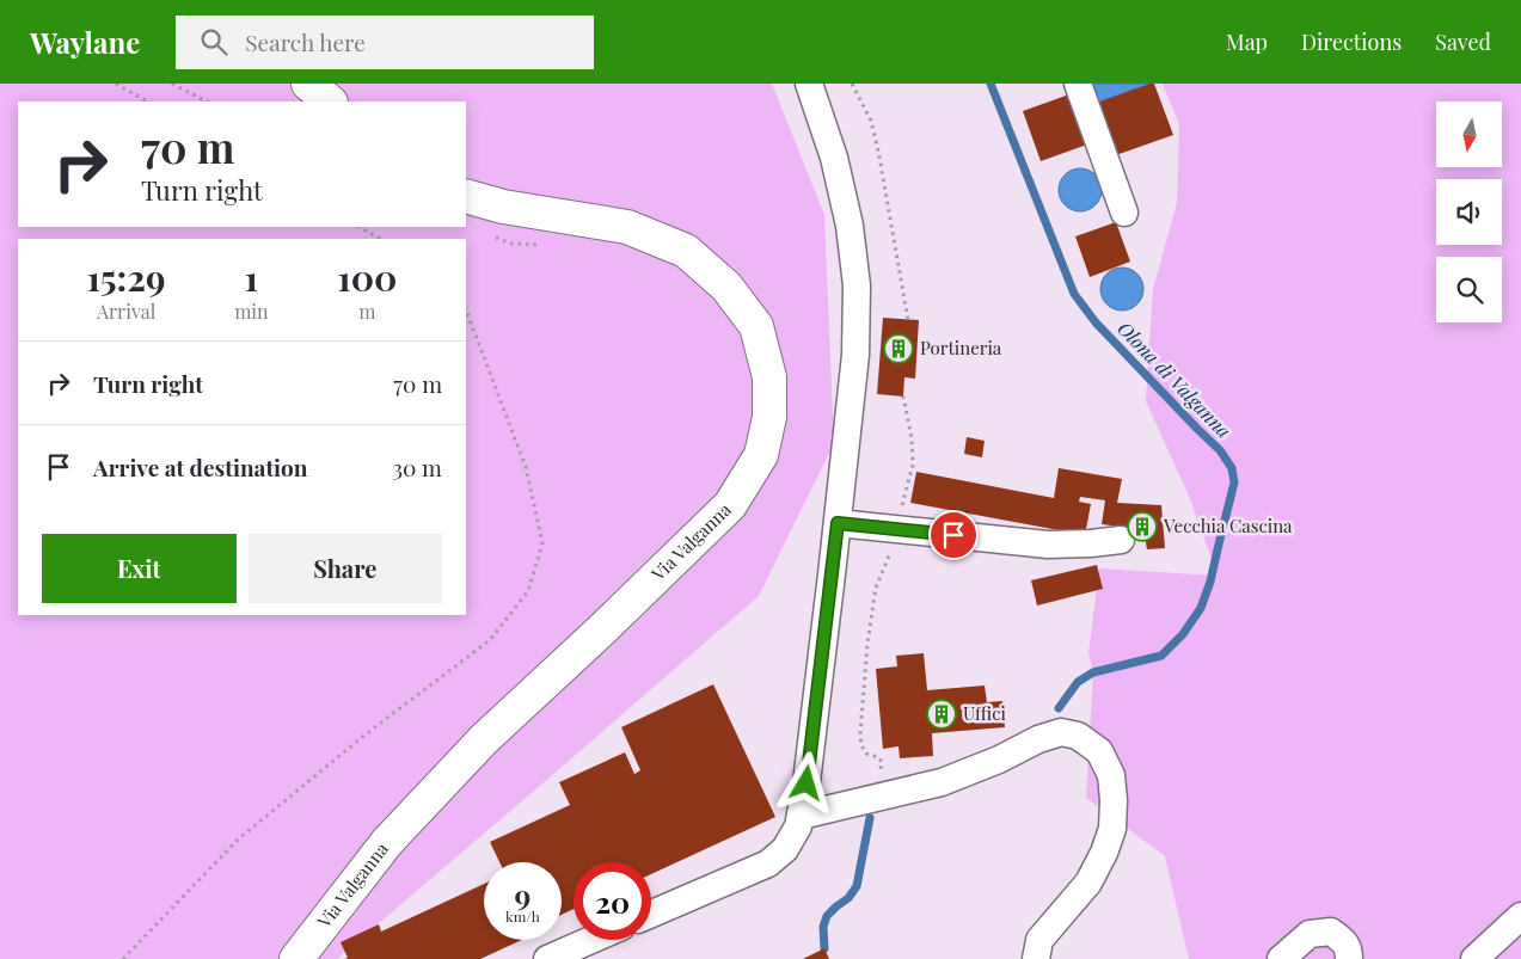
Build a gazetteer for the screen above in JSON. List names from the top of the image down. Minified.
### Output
{"streets":{"main road":["Via Valganna"]},"water":["Olona di Valganna"],"places":{"building":["Portineria","Vecchia Cascina","Uffici"]},"north":"bottom","page":{"header":"Waylane","search":"Search here","nav":["Map","Directions","Saved"],"turn":["70 m","Turn right"],"eta":["15:29","Arrival","1","min","100","m"],"list":[{"name":"Turn right","value":"70 m"},{"name":"Arrive at destination","value":"30 m"}],"buttons":["Exit","Share"],"speed":"9 km/h","limit":"20"}}
